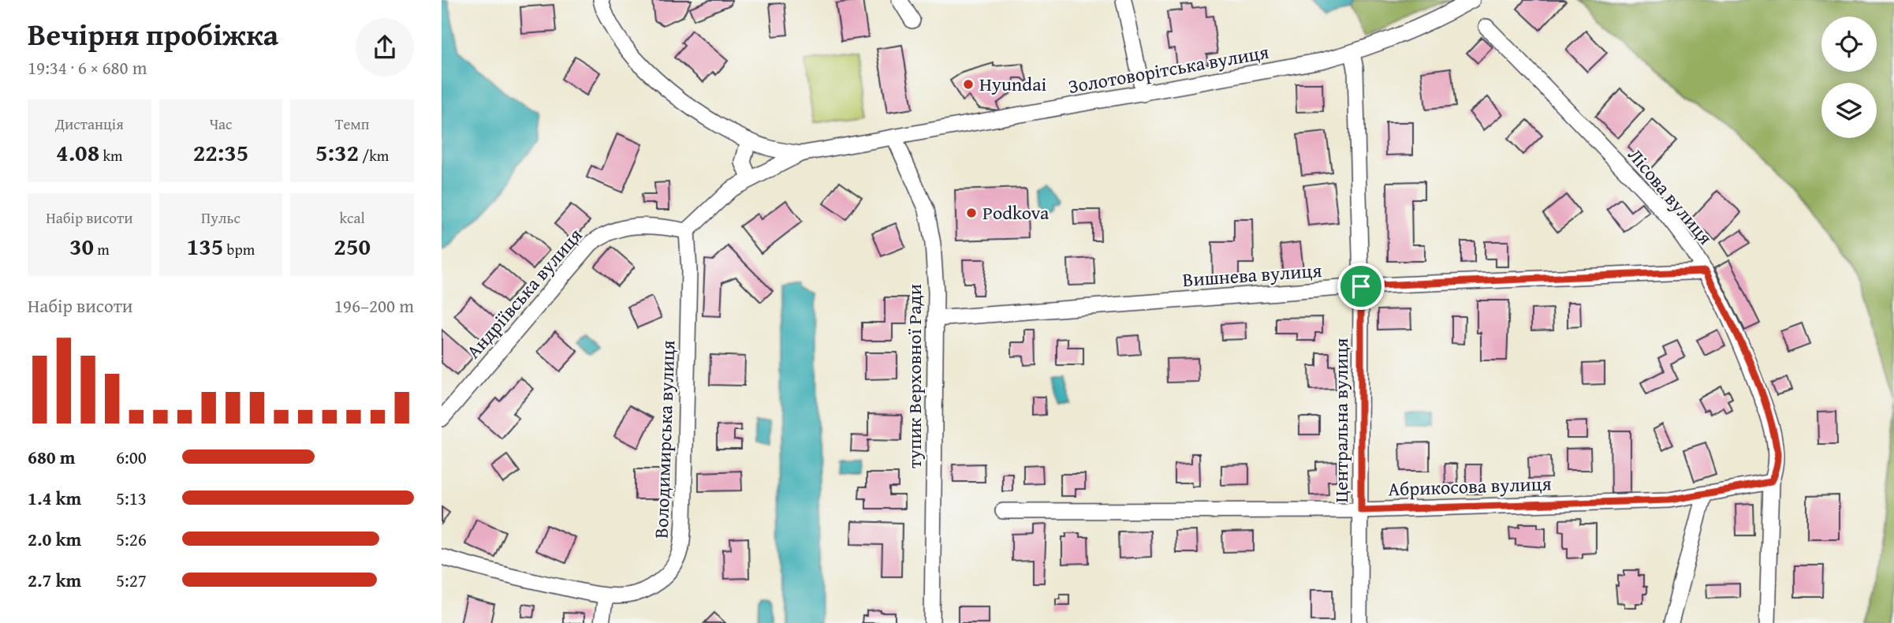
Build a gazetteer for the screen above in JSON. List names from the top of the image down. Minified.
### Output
{"streets":{"street":["Золотоворітська вулиця","Лісова вулиця","Вишнева вулиця","Андріївська вулиця","тупик Верховної Ради","Центральна вулиця","Володимирська вулиця","Абрикосова вулиця"]},"crossings":[["Золотоворітська вулиця","Андріївська вулиця"],["Золотоворітська вулиця","тупик Верховної Ради"],["Золотоворітська вулиця","Центральна вулиця"],["Золотоворітська вулиця","Володимирська вулиця"],["Лісова вулиця","Вишнева вулиця"],["Лісова вулиця","Абрикосова вулиця"],["Вишнева вулиця","тупик Верховної Ради"],["Вишнева вулиця","Центральна вулиця"],["Андріївська вулиця","Володимирська вулиця"],["Центральна вулиця","Абрикосова вулиця"]],"places":["Hyundai","Podkova"],"page":{"heading":["Вечірня пробіжка","19:34 · 6 × 680 m"],"stats":[["Дистанція","4.08 km"],["Час","22:35"],["Темп","5:32 /km"],["Набір висоти","30 m"],["Пульс","135 bpm"],["kcal","250"]],"chart":["Набір висоти","196–200 m"],"list":[{"name":"680 m","note":"6:00"},{"name":"1.4 km","note":"5:13"},{"name":"2.0 km","note":"5:26"},{"name":"2.7 km","note":"5:27"}]}}
